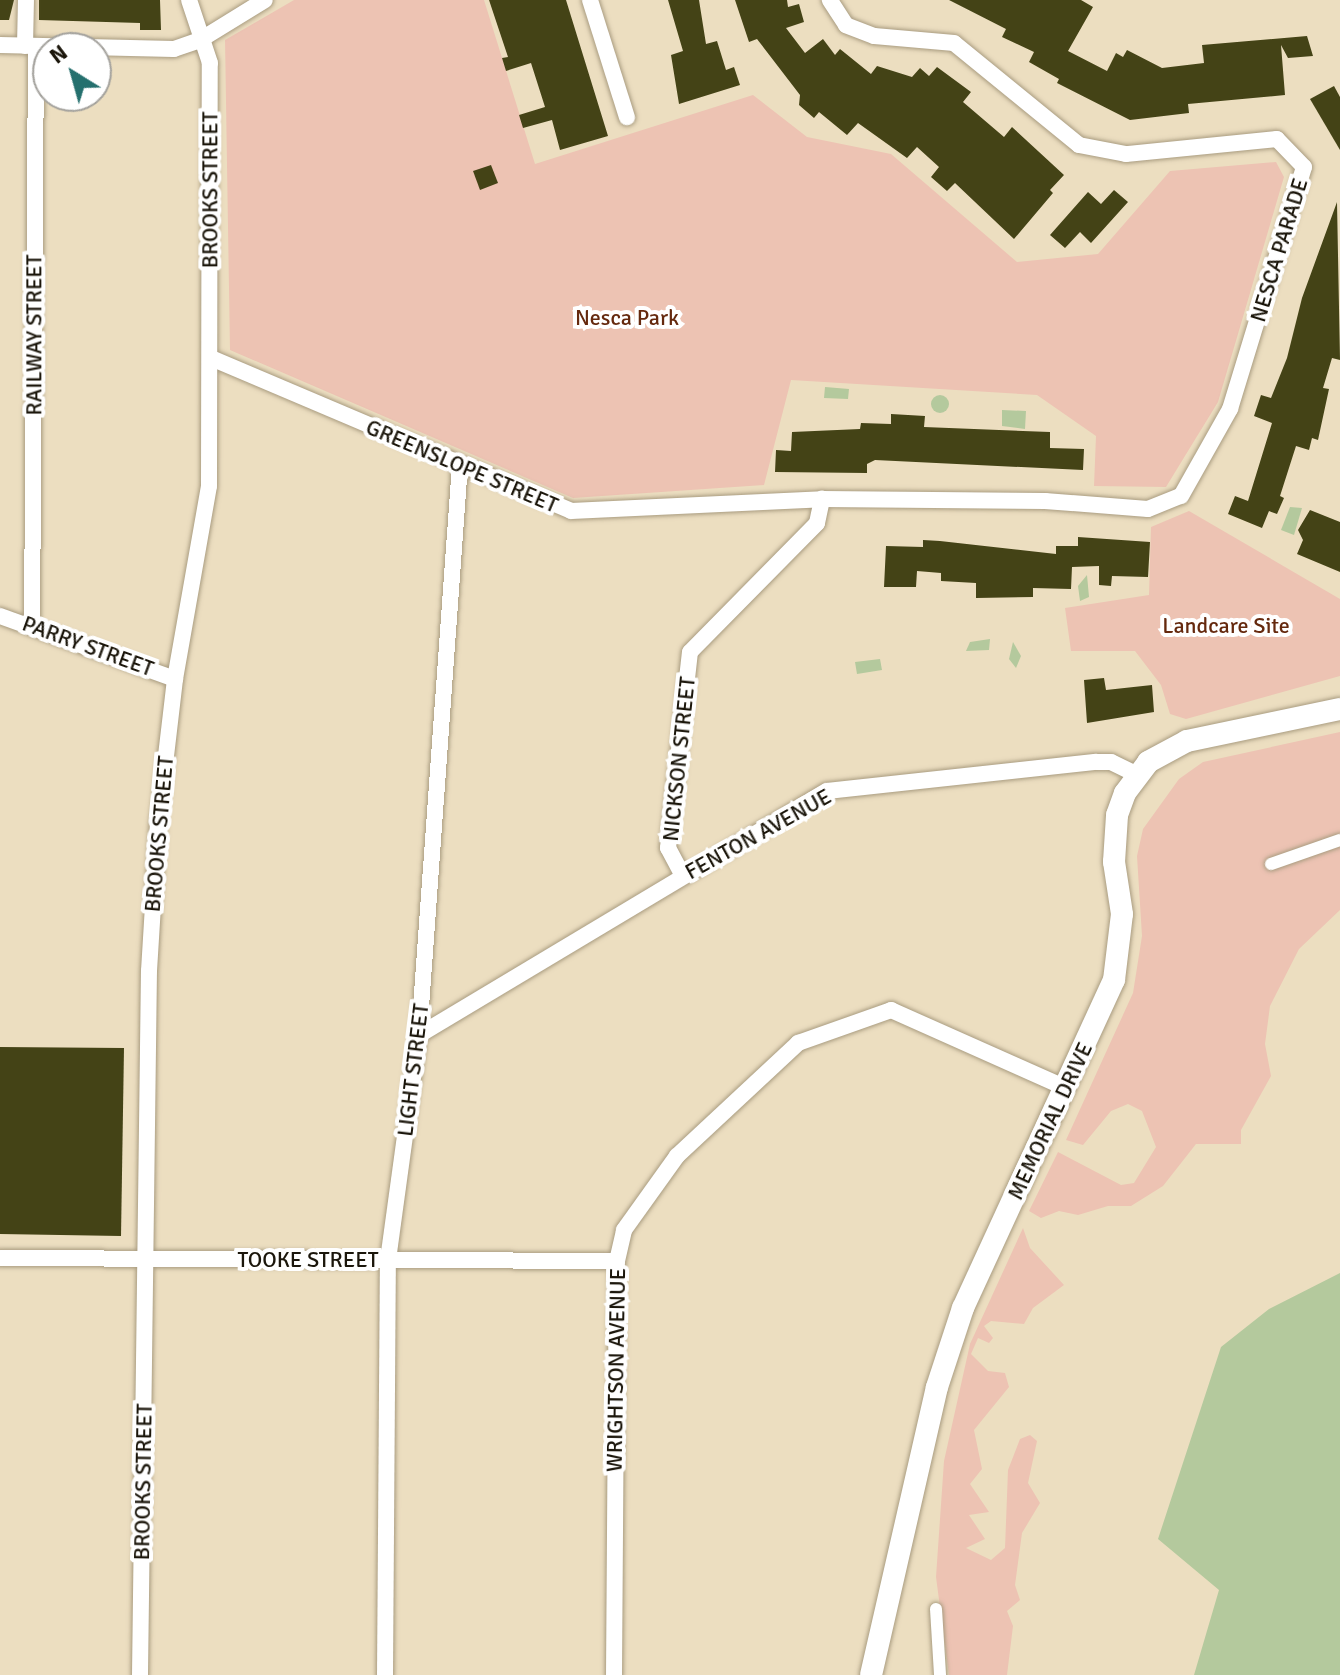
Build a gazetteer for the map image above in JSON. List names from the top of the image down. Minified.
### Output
{"streets":{"main road":["MEMORIAL DRIVE"],"street":["BROOKS STREET","NESCA PARADE","RAILWAY STREET","GREENSLOPE STREET","PARRY STREET","NICKSON STREET","FENTON AVENUE","LIGHT STREET","TOOKE STREET","WRIGHTSON AVENUE"]},"crossings":[["BROOKS STREET","GREENSLOPE STREET"],["BROOKS STREET","PARRY STREET"],["BROOKS STREET","TOOKE STREET"],["NESCA PARADE","GREENSLOPE STREET"],["NESCA PARADE","NICKSON STREET"],["RAILWAY STREET","PARRY STREET"],["GREENSLOPE STREET","NICKSON STREET"],["GREENSLOPE STREET","LIGHT STREET"],["NICKSON STREET","FENTON AVENUE"],["FENTON AVENUE","LIGHT STREET"],["FENTON AVENUE","MEMORIAL DRIVE"],["LIGHT STREET","TOOKE STREET"],["MEMORIAL DRIVE","WRIGHTSON AVENUE"],["TOOKE STREET","WRIGHTSON AVENUE"]],"parks":["Nesca Park","Landcare Site"],"north":"top left"}
